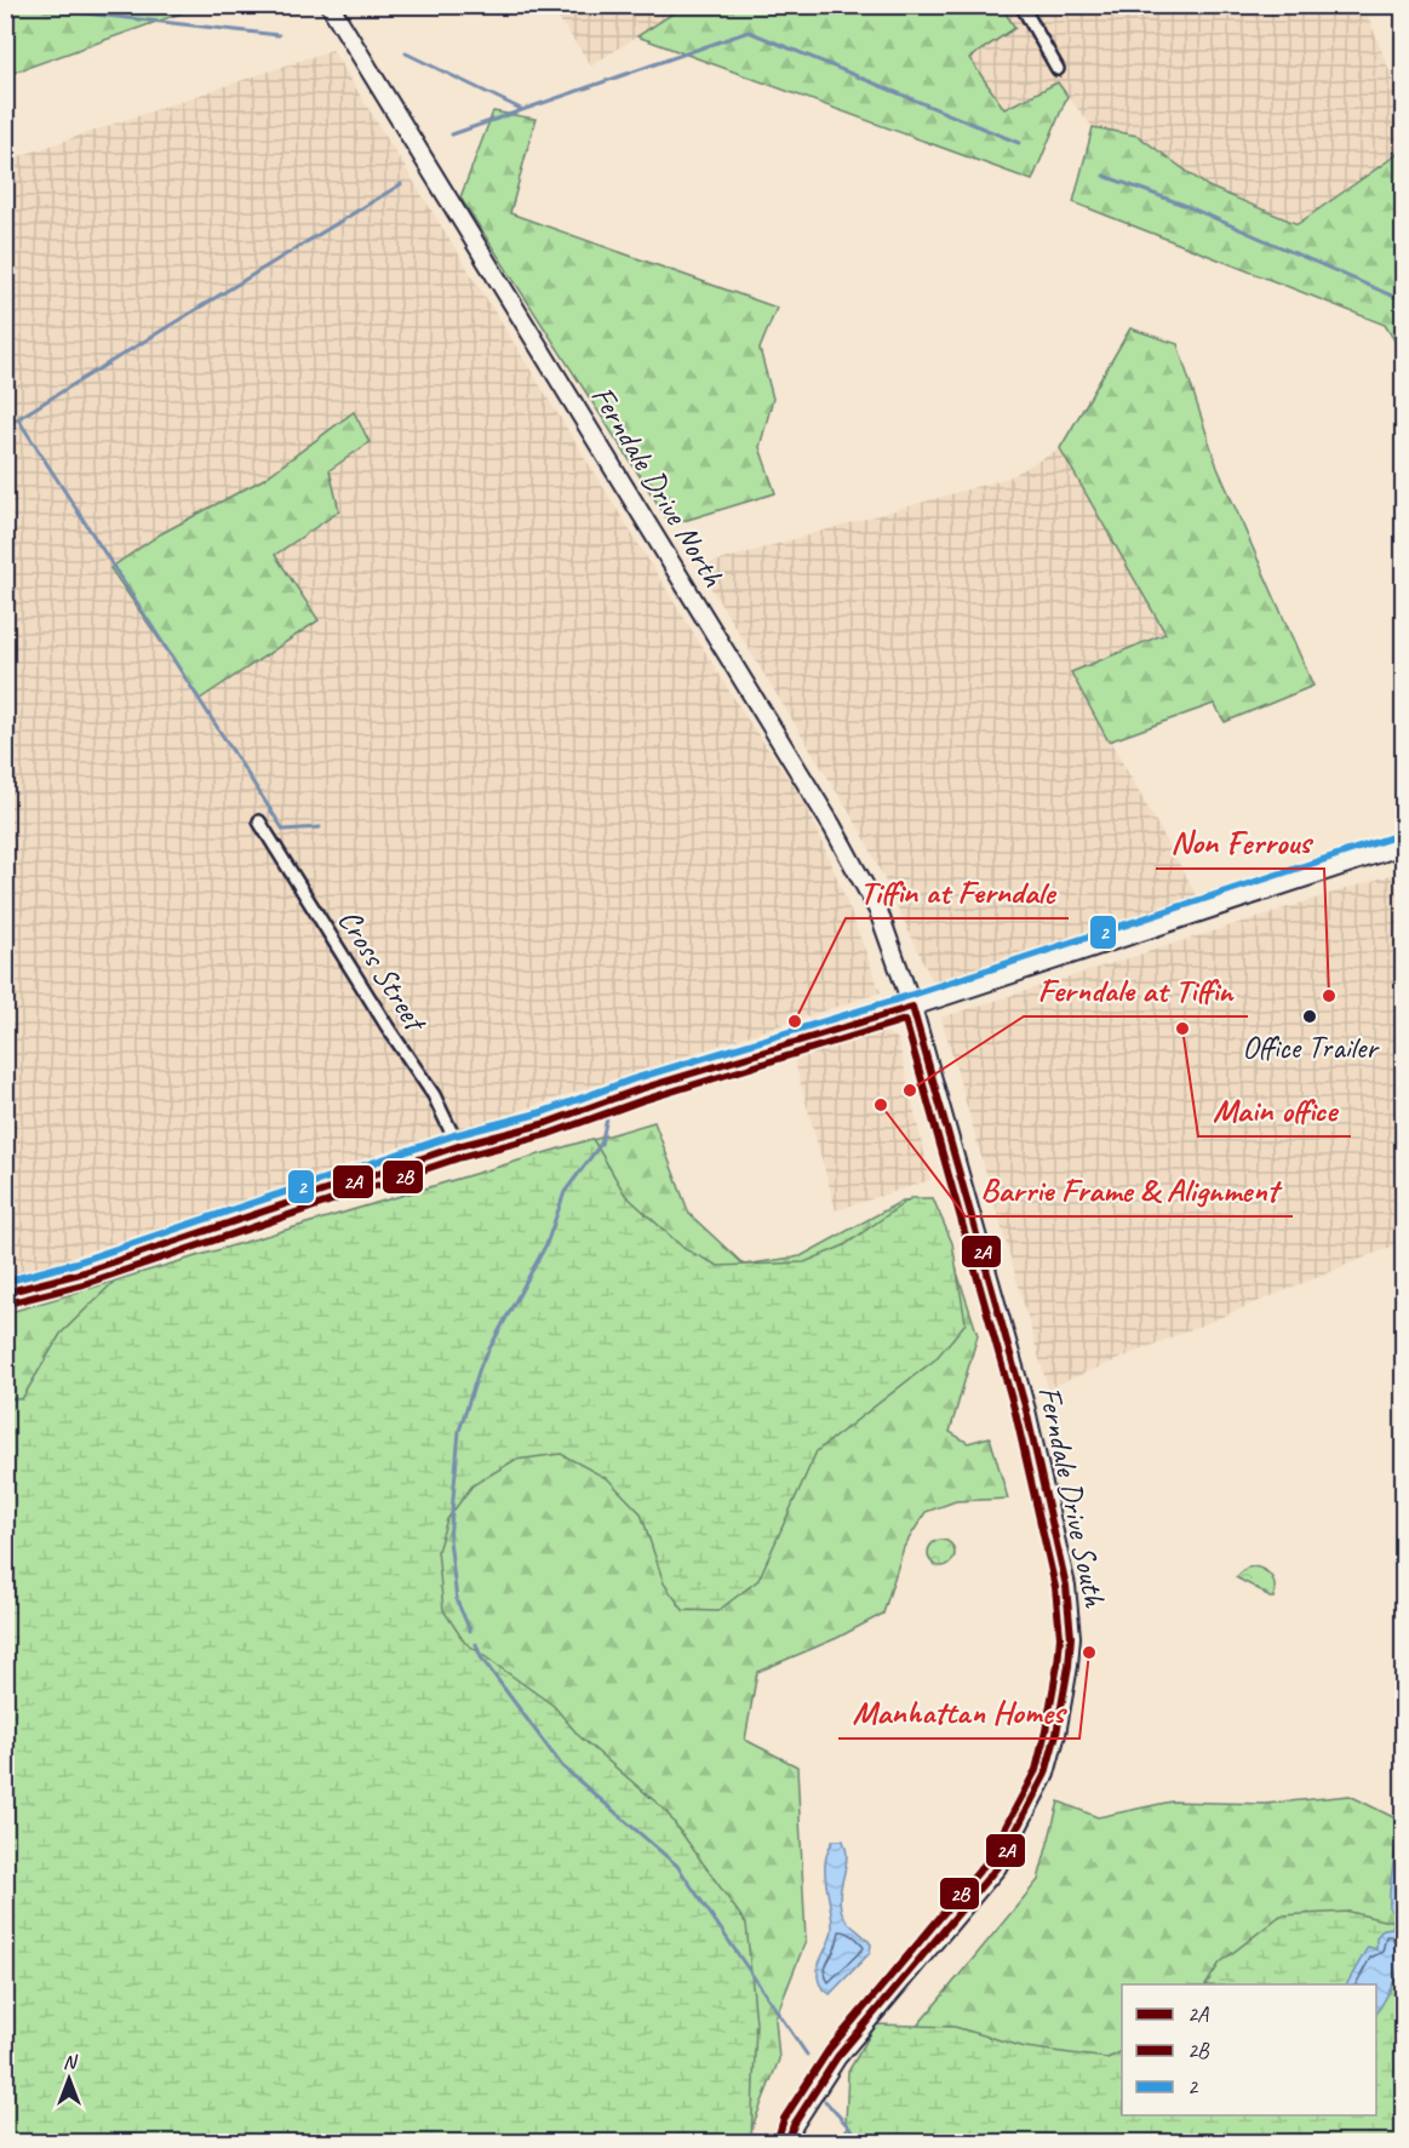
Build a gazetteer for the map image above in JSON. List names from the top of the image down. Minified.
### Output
{"streets":{"main road":["Ferndale Drive North","Ferndale Drive South"],"street":["Cross Street"]},"crossings":[["Ferndale Drive North","Ferndale Drive South"]],"places":["Non Ferrous","Office Trailer","Tiffin at Ferndale","Main office","Ferndale at Tiffin","Barrie Frame & Alignment","Manhattan Homes"],"lines":["transit line 2","transit line 2A","transit line 2B"],"legend":["2A","2B","2"],"north":"top"}
